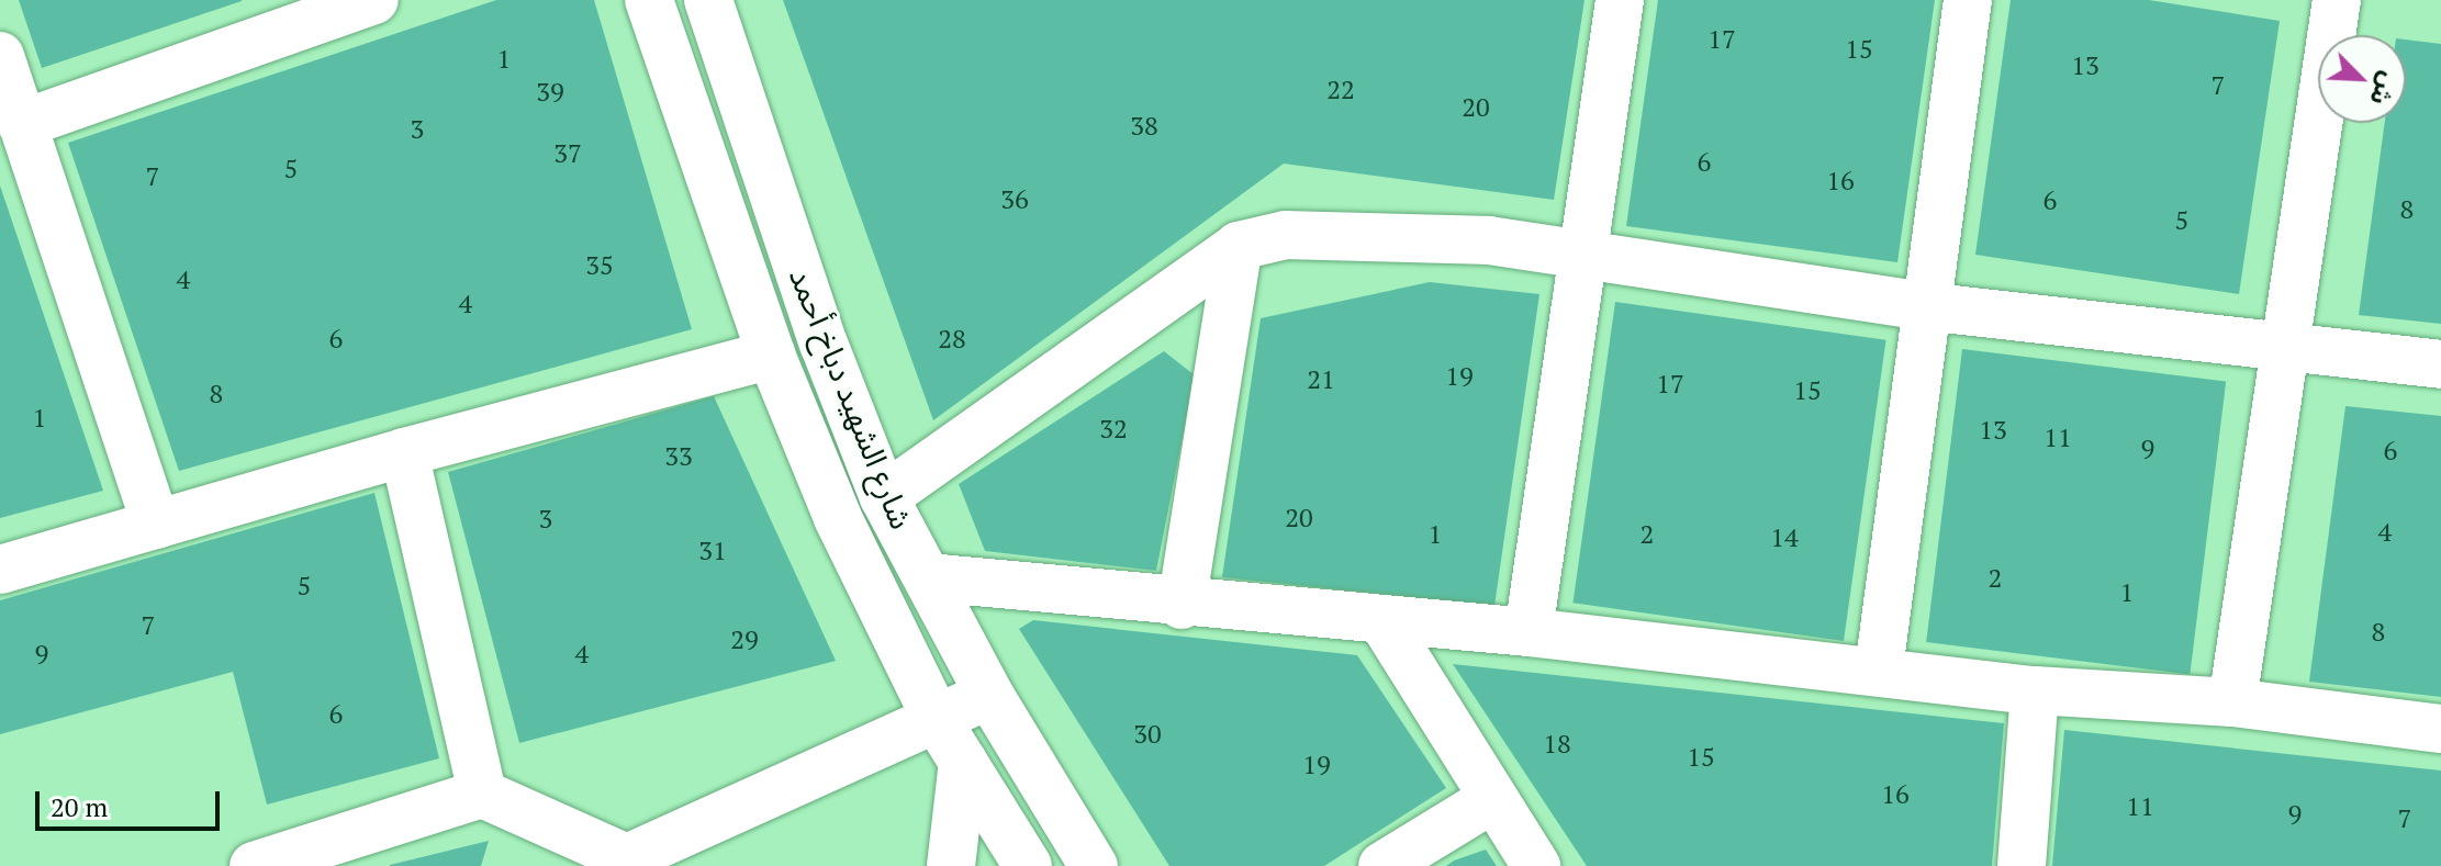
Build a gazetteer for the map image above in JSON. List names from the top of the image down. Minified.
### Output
{"streets":{"street":["شارع الشهيد دباخ أحمد"]},"house_numbers":["17","15","1","13","7","22","39","20","38","3","37","6","5","7","16","36","6","8","5","35","4","4","6","28","19","21","17","15","8","1","32","13","11","9","6","33","20","3","4","1","2","14","31","2","5","1","7","8","29","9","4","6","30","18","15","19","16","11","9","7"],"scale_bar":"20 m","north":"bottom right"}
